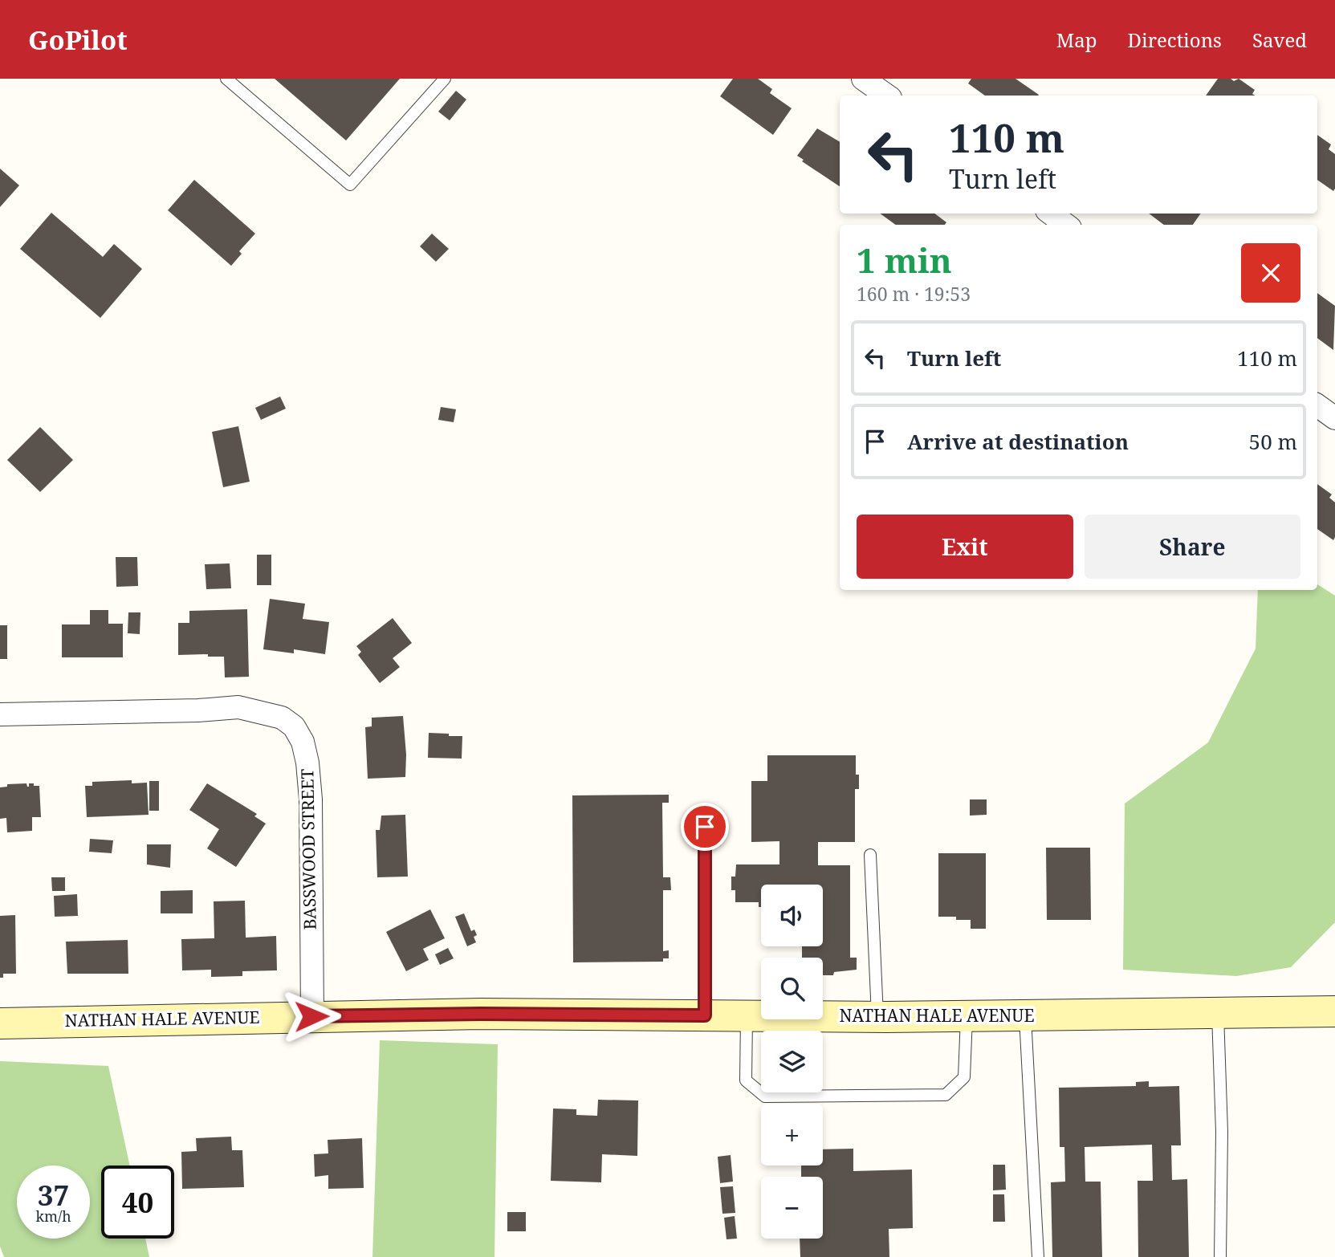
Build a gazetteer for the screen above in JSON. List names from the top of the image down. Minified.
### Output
{"streets":{"street":["BASSWOOD STREET","NATHAN HALE AVENUE"]},"crossings":[["BASSWOOD STREET","NATHAN HALE AVENUE"]],"page":{"header":"GoPilot","nav":["Map","Directions","Saved"],"turn":["110 m","Turn left"],"heading":["1 min","160 m · 19:53"],"list":[{"name":"Turn left","value":"110 m"},{"name":"Arrive at destination","value":"50 m"}],"buttons":["Exit","Share"],"map_buttons":["+","−"],"speed":"37 km/h","limit":"40"}}
